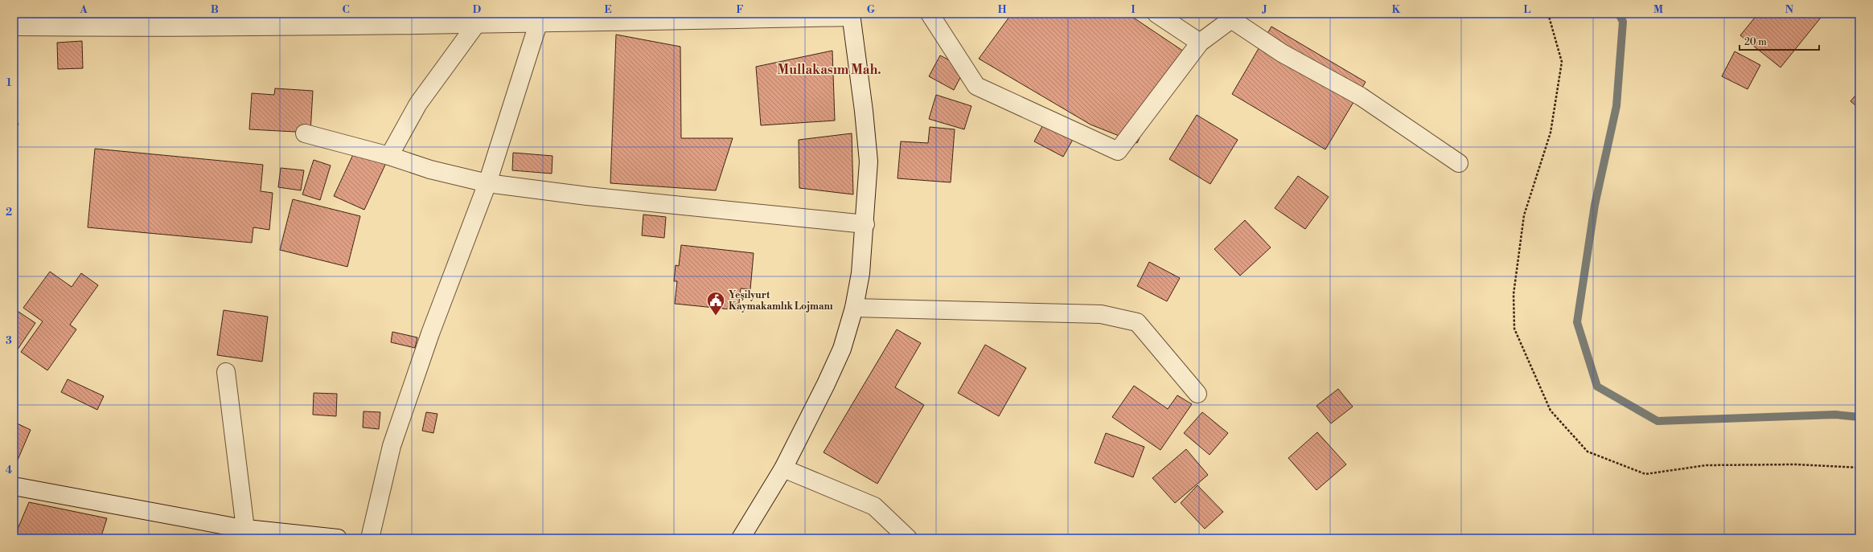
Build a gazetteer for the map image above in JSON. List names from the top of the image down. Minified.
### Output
{"districts":["Mullakasım Mah."],"places":{"public building":["Yeşilyurt Kaymakamlık Lojmanı"]},"scale_bar":"20 m","grid":{"columns":["A","B","C","D","E","F","G","H","I","J","K","L","M","N"],"rows":["1","2","3","4"]}}
